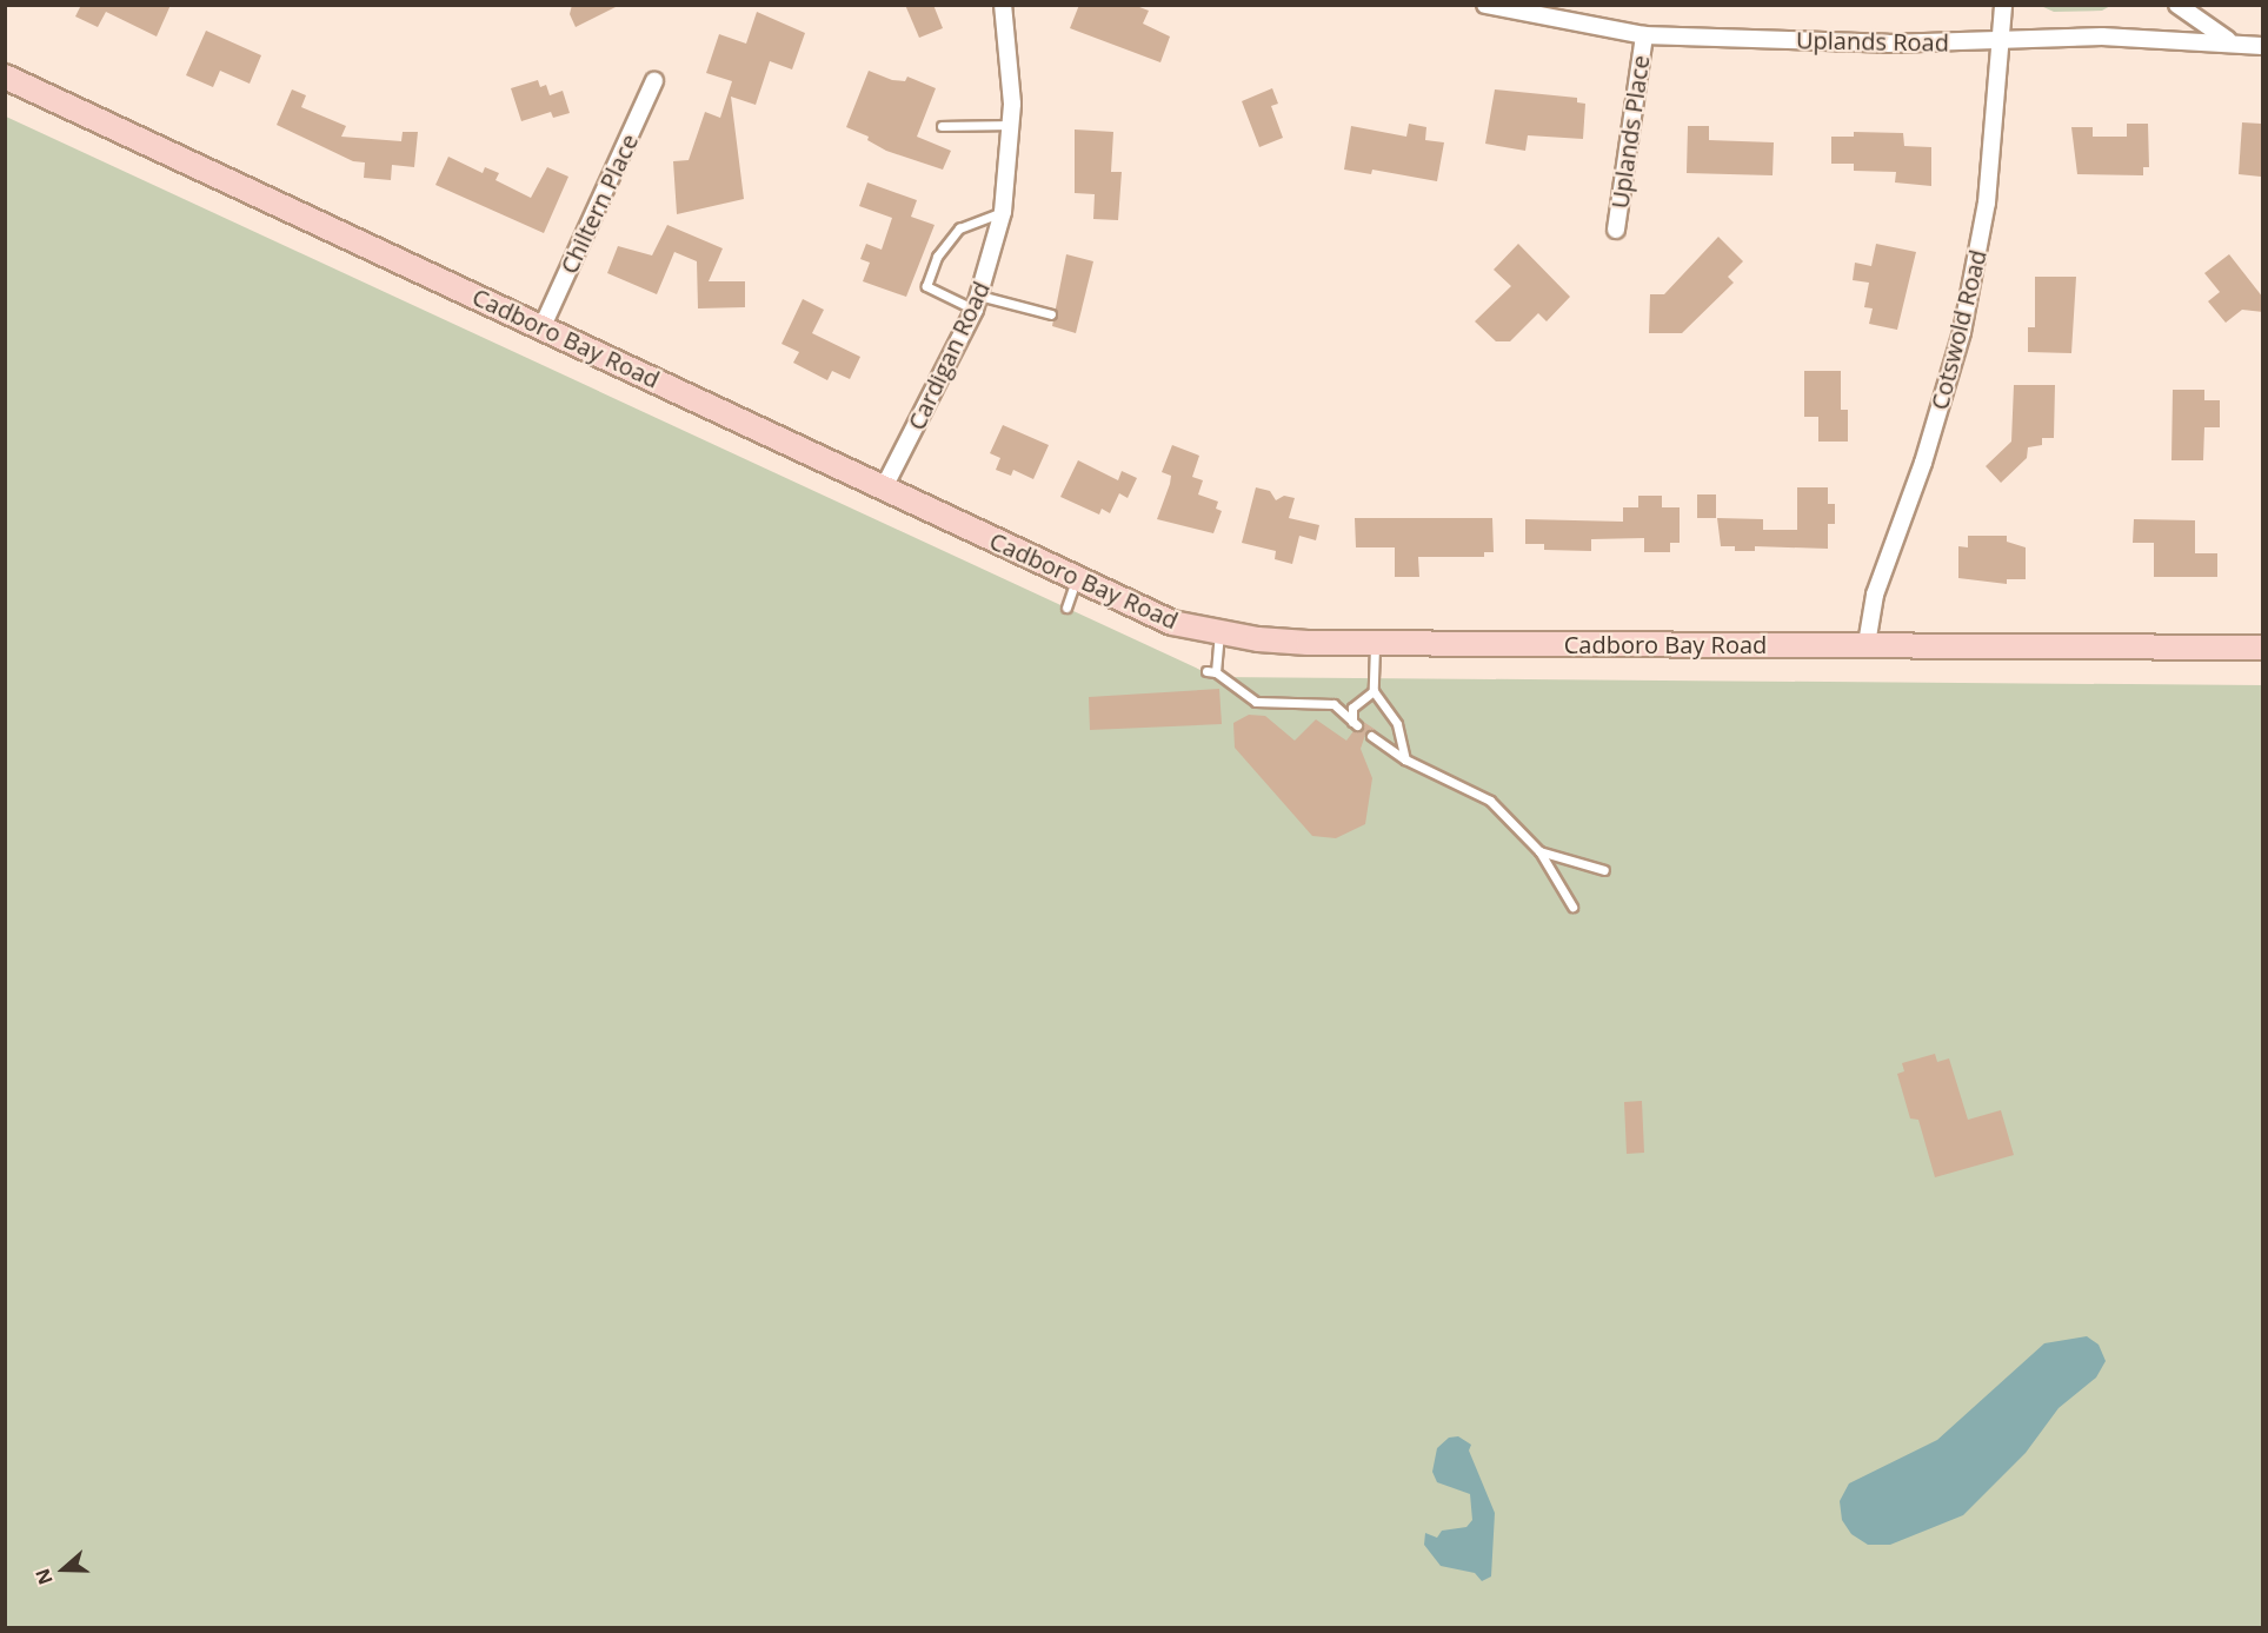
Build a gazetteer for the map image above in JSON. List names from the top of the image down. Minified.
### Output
{"streets":{"main road":["Cadboro Bay Road"],"street":["Uplands Road","Uplands Place","Chiltern Place","Cotswold Road","Cardigan Road"]},"crossings":[["Uplands Road","Uplands Place"],["Uplands Road","Cotswold Road"],["Chiltern Place","Cadboro Bay Road"],["Cotswold Road","Cadboro Bay Road"],["Cadboro Bay Road","Cardigan Road"]],"north":"left"}
